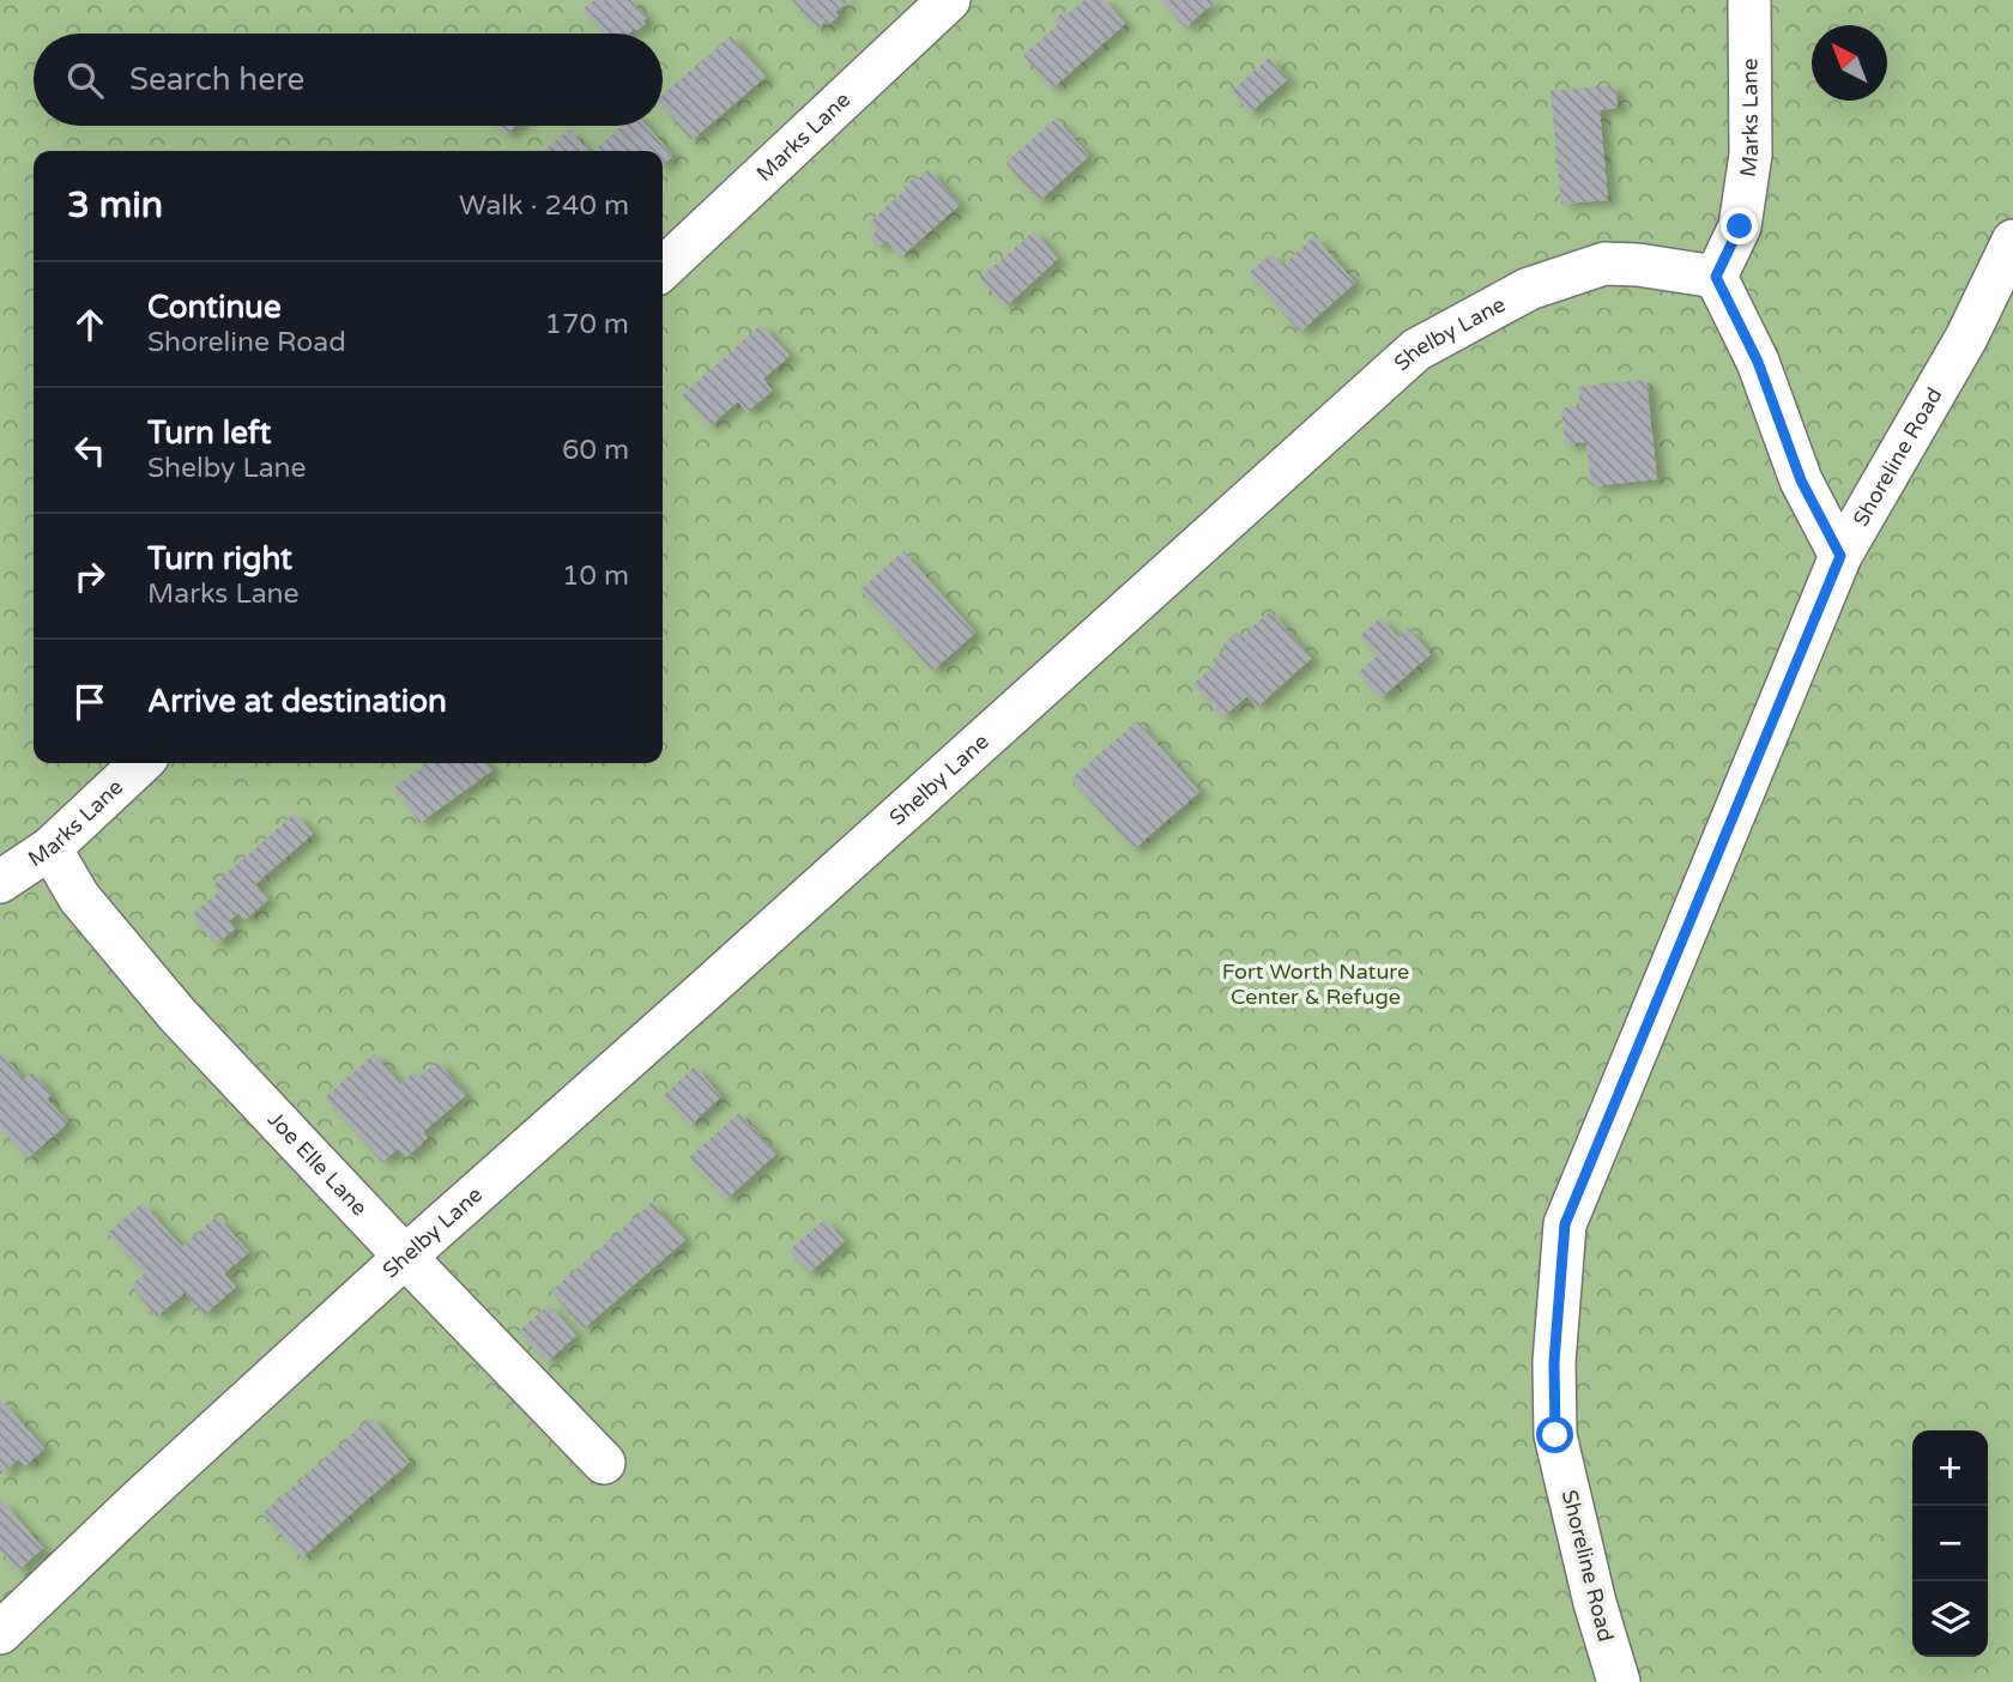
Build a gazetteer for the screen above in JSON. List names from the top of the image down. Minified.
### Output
{"streets":{"street":["Marks Lane","Shelby Lane","Shoreline Road","Joe Elle Lane"]},"crossings":[["Marks Lane","Shelby Lane"],["Marks Lane","Joe Elle Lane"],["Shelby Lane","Joe Elle Lane"]],"parks":["Fort Worth Nature Center & Refuge"],"north":"top left","page":{"search":"Search here","heading":["3 min","Walk · 240 m"],"list":[["Continue","Shoreline Road","170 m"],["Turn left","Shelby Lane","60 m"],["Turn right","Marks Lane","10 m"],"Arrive at destination"],"map_buttons":["+","−"]}}
